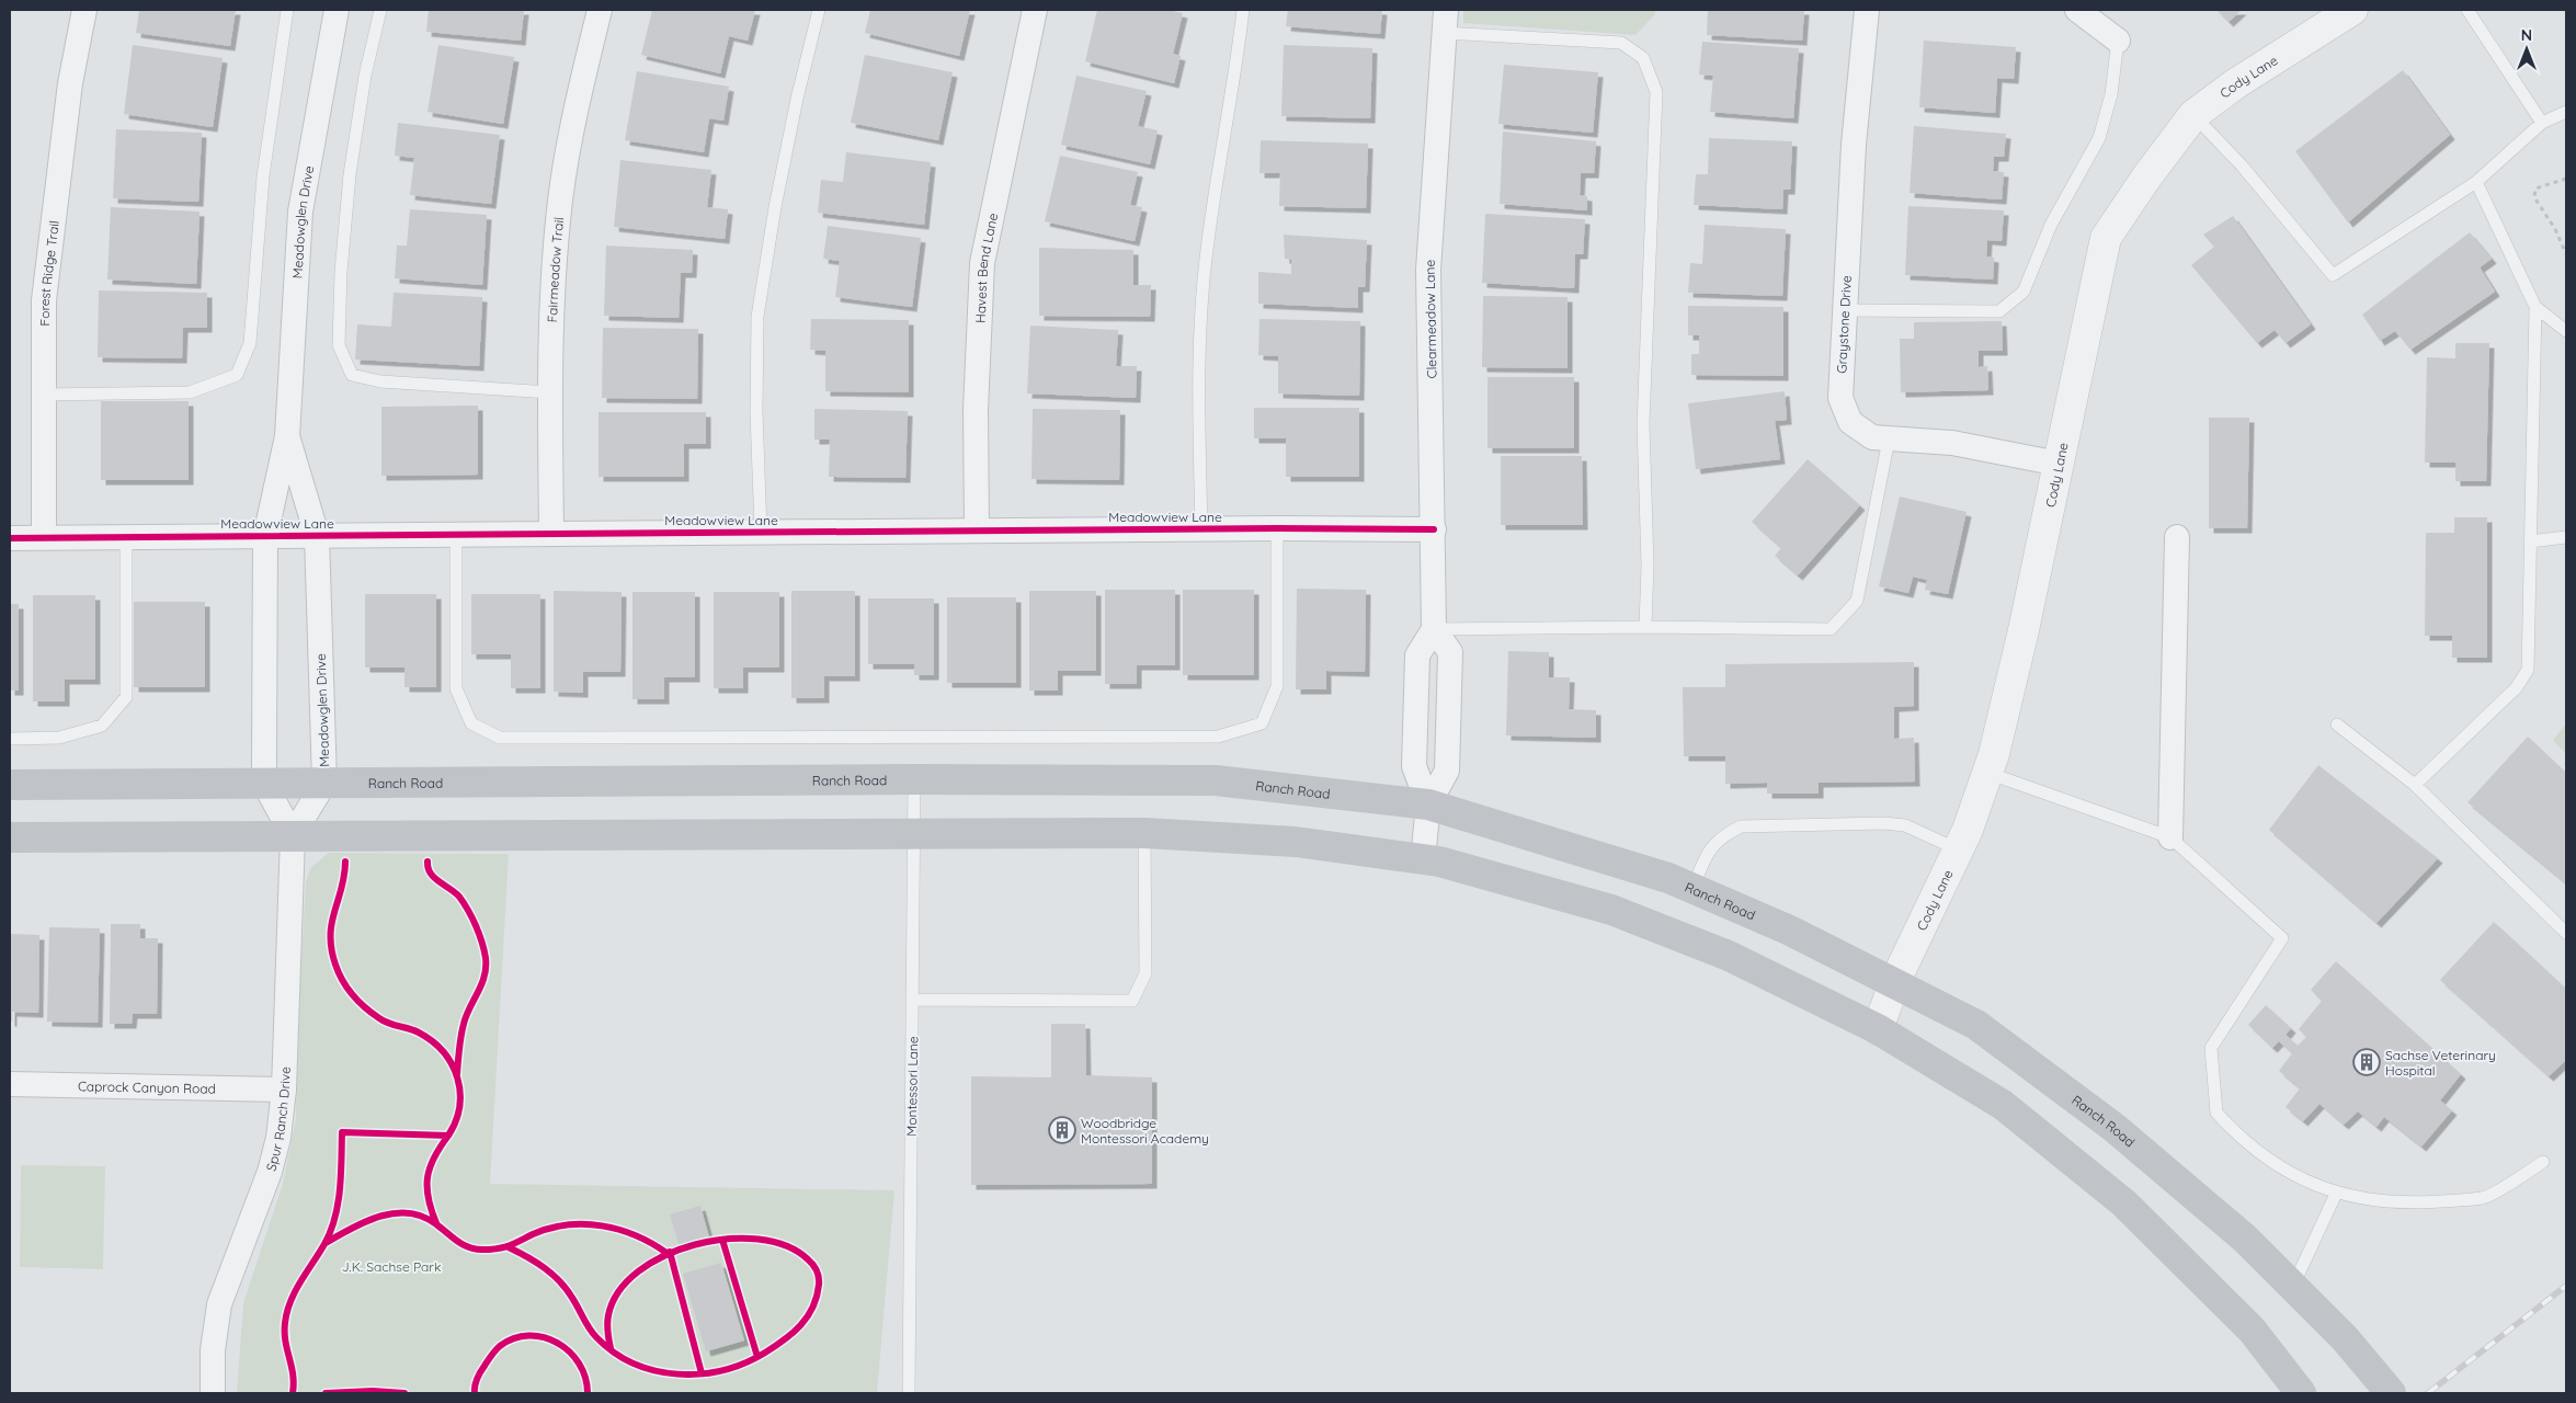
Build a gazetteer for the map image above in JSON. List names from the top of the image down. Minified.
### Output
{"streets":{"main road":["Ranch Road"],"street":["Cody Lane","Meadowglen Drive","Havest Bend Lane","Fairmeadow Trail","Forest Ridge Trail","Clearmeadow Lane","Graystone Drive","Meadowview Lane","Caprock Canyon Road","Spur Ranch Drive"],"lane":["Montessori Lane"]},"crossings":[["Cody Lane","Graystone Drive"],["Cody Lane","Ranch Road"],["Meadowglen Drive","Meadowview Lane"],["Meadowglen Drive","Ranch Road"],["Meadowglen Drive","Spur Ranch Drive"],["Havest Bend Lane","Meadowview Lane"],["Fairmeadow Trail","Meadowview Lane"],["Forest Ridge Trail","Meadowview Lane"],["Clearmeadow Lane","Meadowview Lane"],["Ranch Road","Montessori Lane"],["Caprock Canyon Road","Spur Ranch Drive"]],"parks":["J.K. Sachse Park"],"places":{"building":["Sachse Veterinary Hospital","Woodbridge Montessori Academy"]},"north":"top"}
